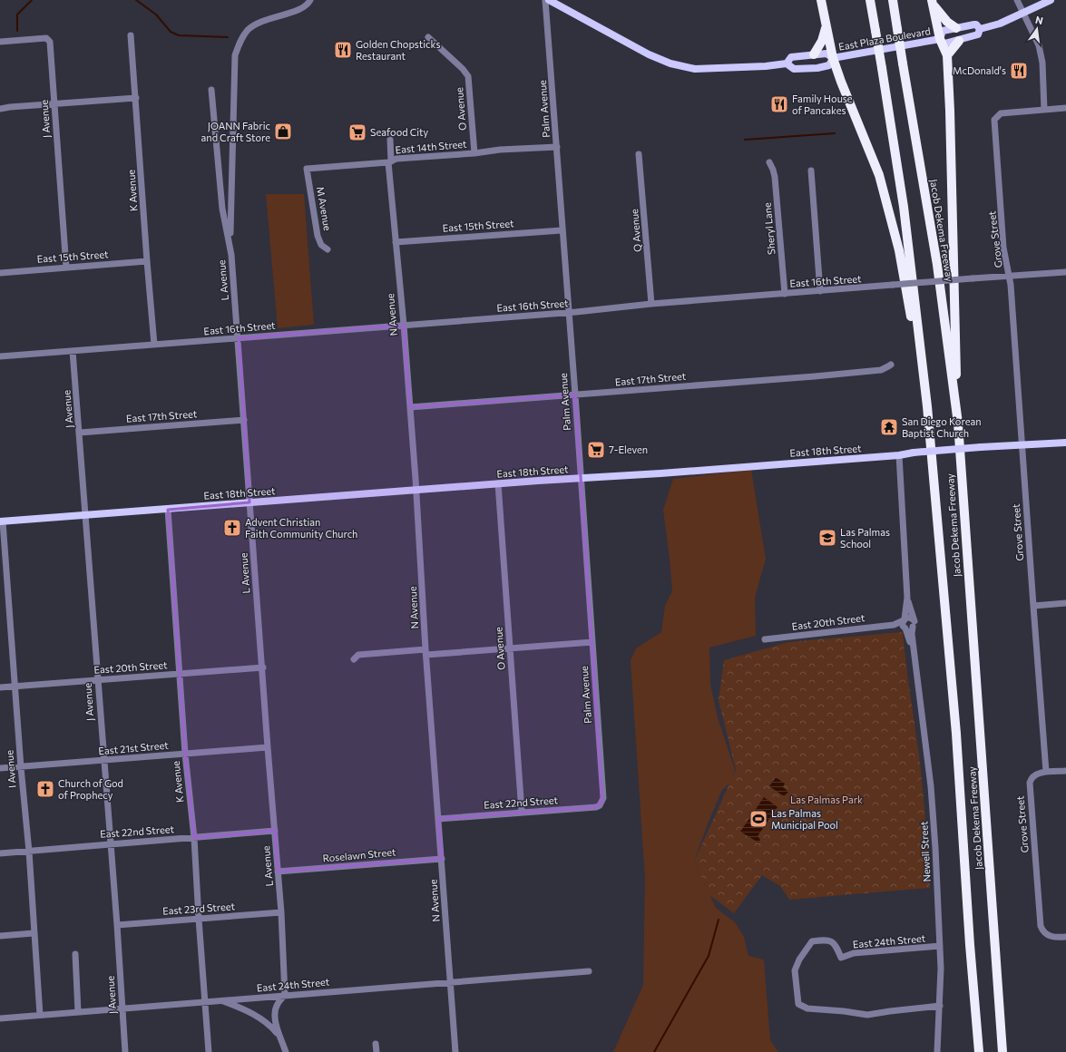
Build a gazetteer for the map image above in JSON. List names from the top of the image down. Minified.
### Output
{"streets":{"highway":["Jacob Dekema Freeway"],"main road":["East Plaza Boulevard","East 18th Street"],"street":["O Avenue","Palm Avenue","J Avenue","East 14th Street","K Avenue","M Avenue","East 15th Street","Sheryl Lane","Q Avenue","Grove Street","L Avenue","East 16th Street","N Avenue","East 17th Street","East 20th Street","East 21st Street","I Avenue","East 22nd Street","Newell Street","Roselawn Street","East 23rd Street","East 24th Street"]},"crossings":[["O Avenue","East 14th Street"],["O Avenue","East 18th Street"],["O Avenue","East 22nd Street"],["Palm Avenue","East 14th Street"],["Palm Avenue","East 15th Street"],["Palm Avenue","East 16th Street"],["Palm Avenue","East 17th Street"],["Palm Avenue","East 18th Street"],["Palm Avenue","East 22nd Street"],["J Avenue","East 15th Street"],["J Avenue","East 16th Street"],["J Avenue","East 17th Street"],["J Avenue","East 18th Street"],["J Avenue","East 20th Street"],["J Avenue","East 21st Street"],["J Avenue","East 22nd Street"],["J Avenue","East 23rd Street"],["J Avenue","East 24th Street"],["East 14th Street","M Avenue"],["East 14th Street","N Avenue"],["K Avenue","East 15th Street"],["K Avenue","East 16th Street"],["K Avenue","East 18th Street"],["K Avenue","East 20th Street"],["K Avenue","East 21st Street"],["K Avenue","East 22nd Street"],["K Avenue","East 23rd Street"],["K Avenue","East 24th Street"],["East 15th Street","N Avenue"],["Sheryl Lane","East 16th Street"],["Q Avenue","East 16th Street"],["Grove Street","East 16th Street"],["Grove Street","East 18th Street"],["L Avenue","East 16th Street"],["L Avenue","East 17th Street"],["L Avenue","East 18th Street"],["L Avenue","East 20th Street"],["L Avenue","East 21st Street"],["L Avenue","East 22nd Street"],["L Avenue","Roselawn Street"],["L Avenue","East 23rd Street"],["L Avenue","East 24th Street"],["East 16th Street","N Avenue"],["N Avenue","East 17th Street"],["N Avenue","East 18th Street"],["N Avenue","East 22nd Street"],["N Avenue","Roselawn Street"],["N Avenue","East 24th Street"],["East 18th Street","I Avenue"],["East 18th Street","Newell Street"],["East 20th Street","I Avenue"],["East 20th Street","Newell Street"],["East 21st Street","I Avenue"],["I Avenue","East 22nd Street"],["I Avenue","East 24th Street"],["Newell Street","East 24th Street"]],"parks":["Las Palmas Park"],"places":{"restaurant":["Golden Chopsticks Restaurant","McDonald's","Family House of Pancakes"],"shop":["JOANN Fabric and Craft Store"],"supermarket":["Seafood City","7-Eleven"],"temple":["San Diego Korean Baptist Church"],"church":["Advent Christian Faith Community Church","Church of God of Prophecy"],"school or university":["Las Palmas School"],"sports":["Las Palmas Municipal Pool"]},"north":"top"}
